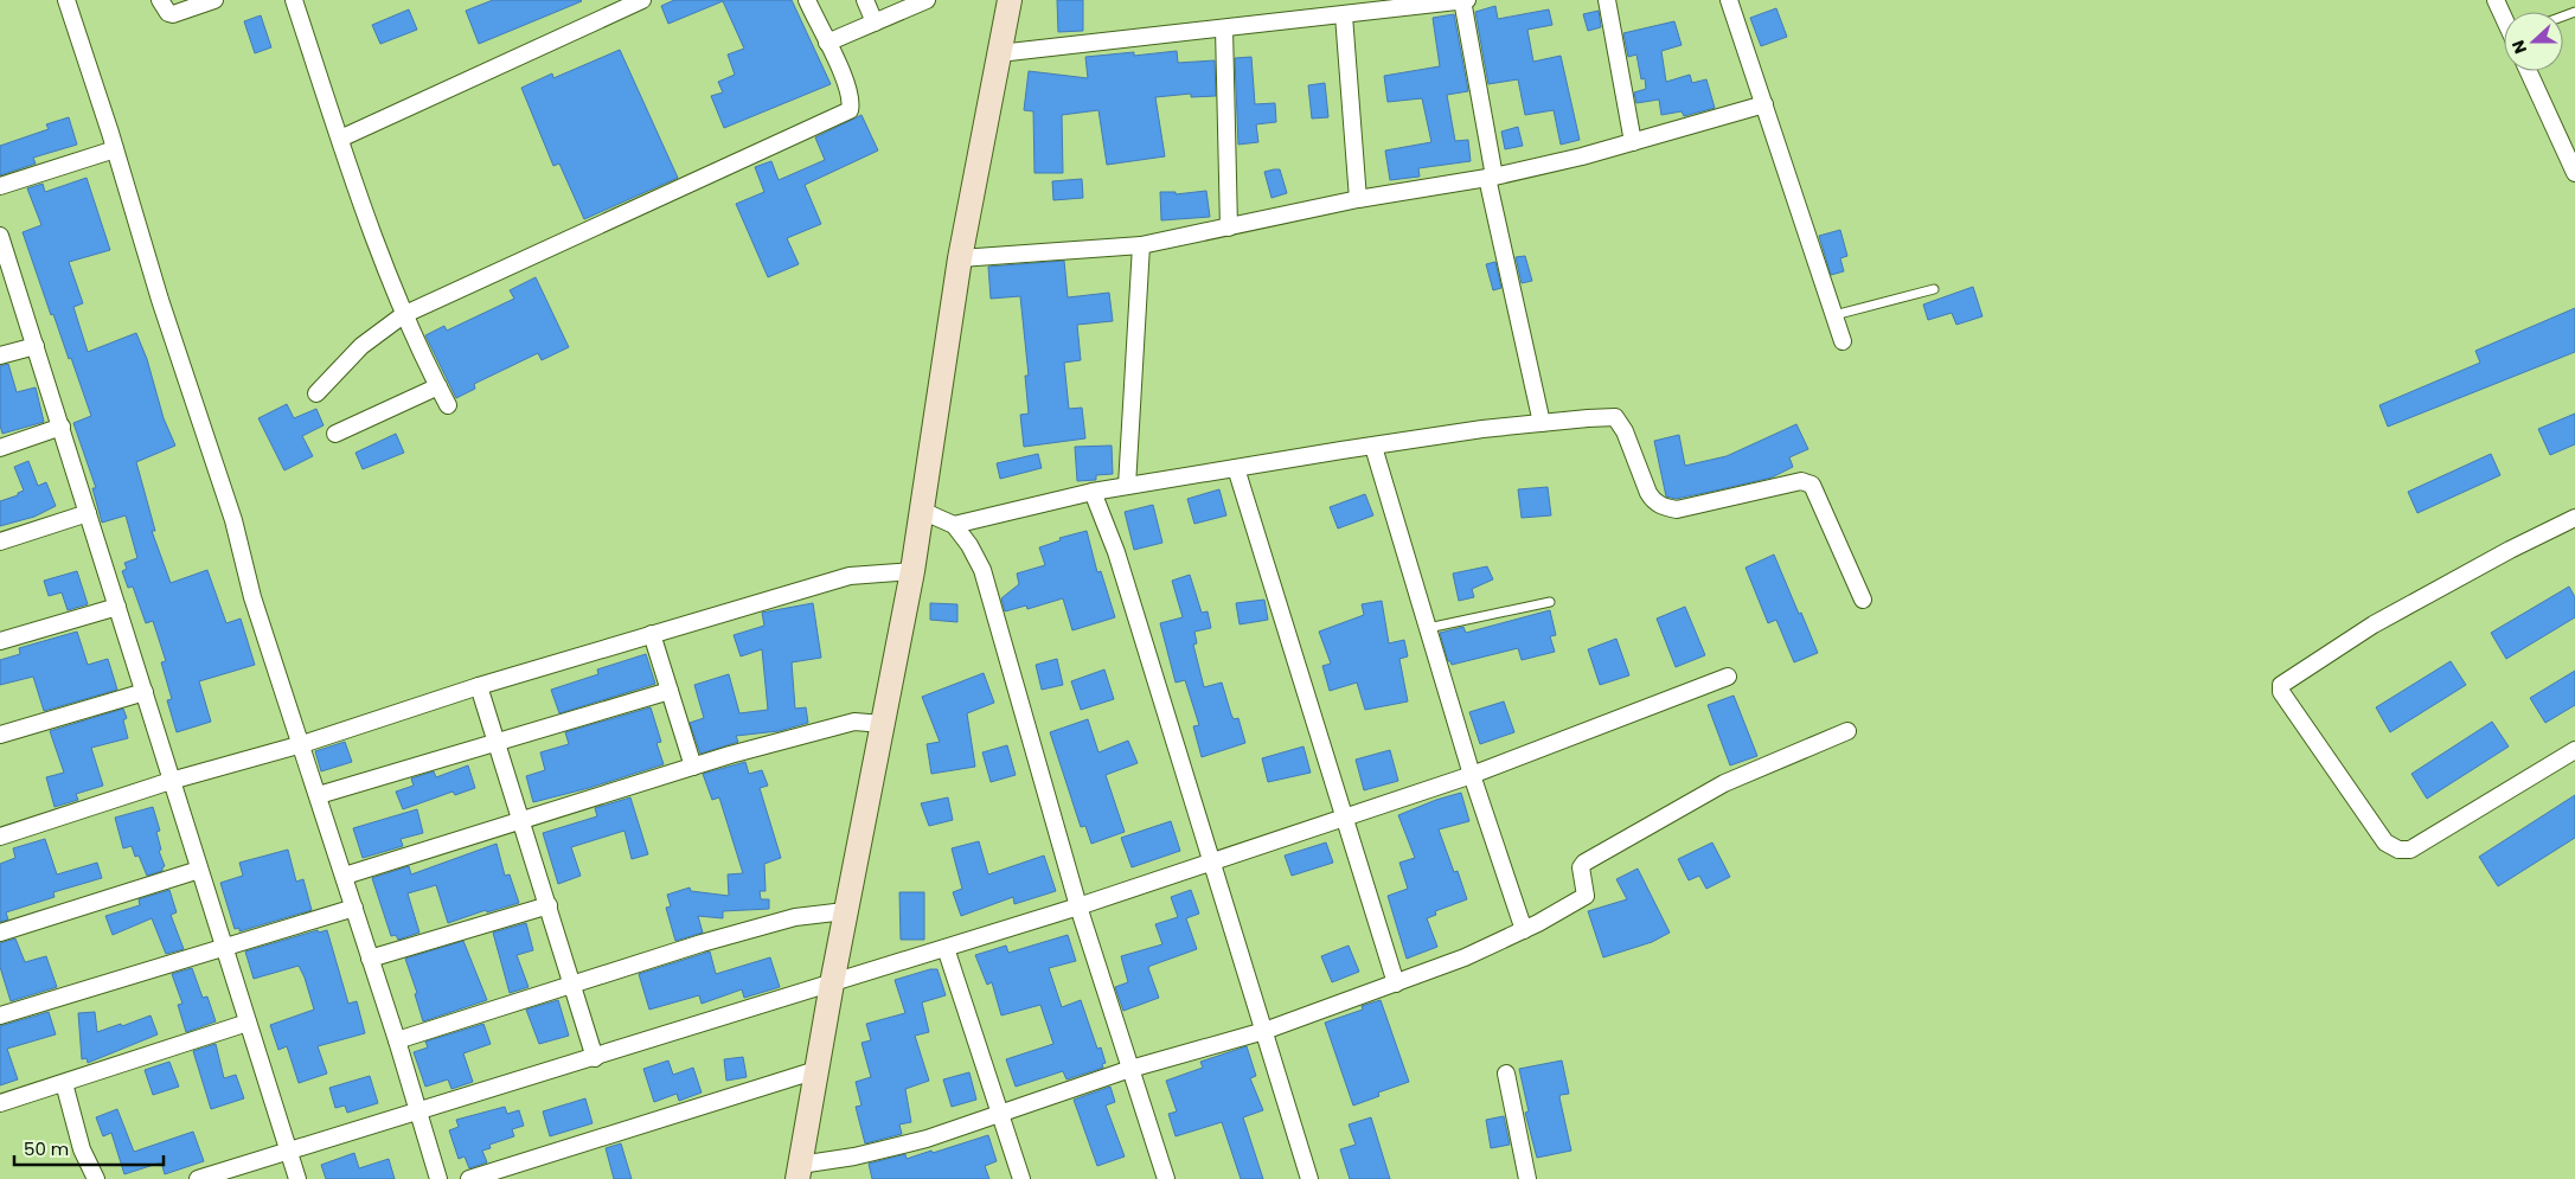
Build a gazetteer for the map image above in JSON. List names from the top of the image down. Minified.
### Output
{"scale_bar":"50 m","north":"left"}
